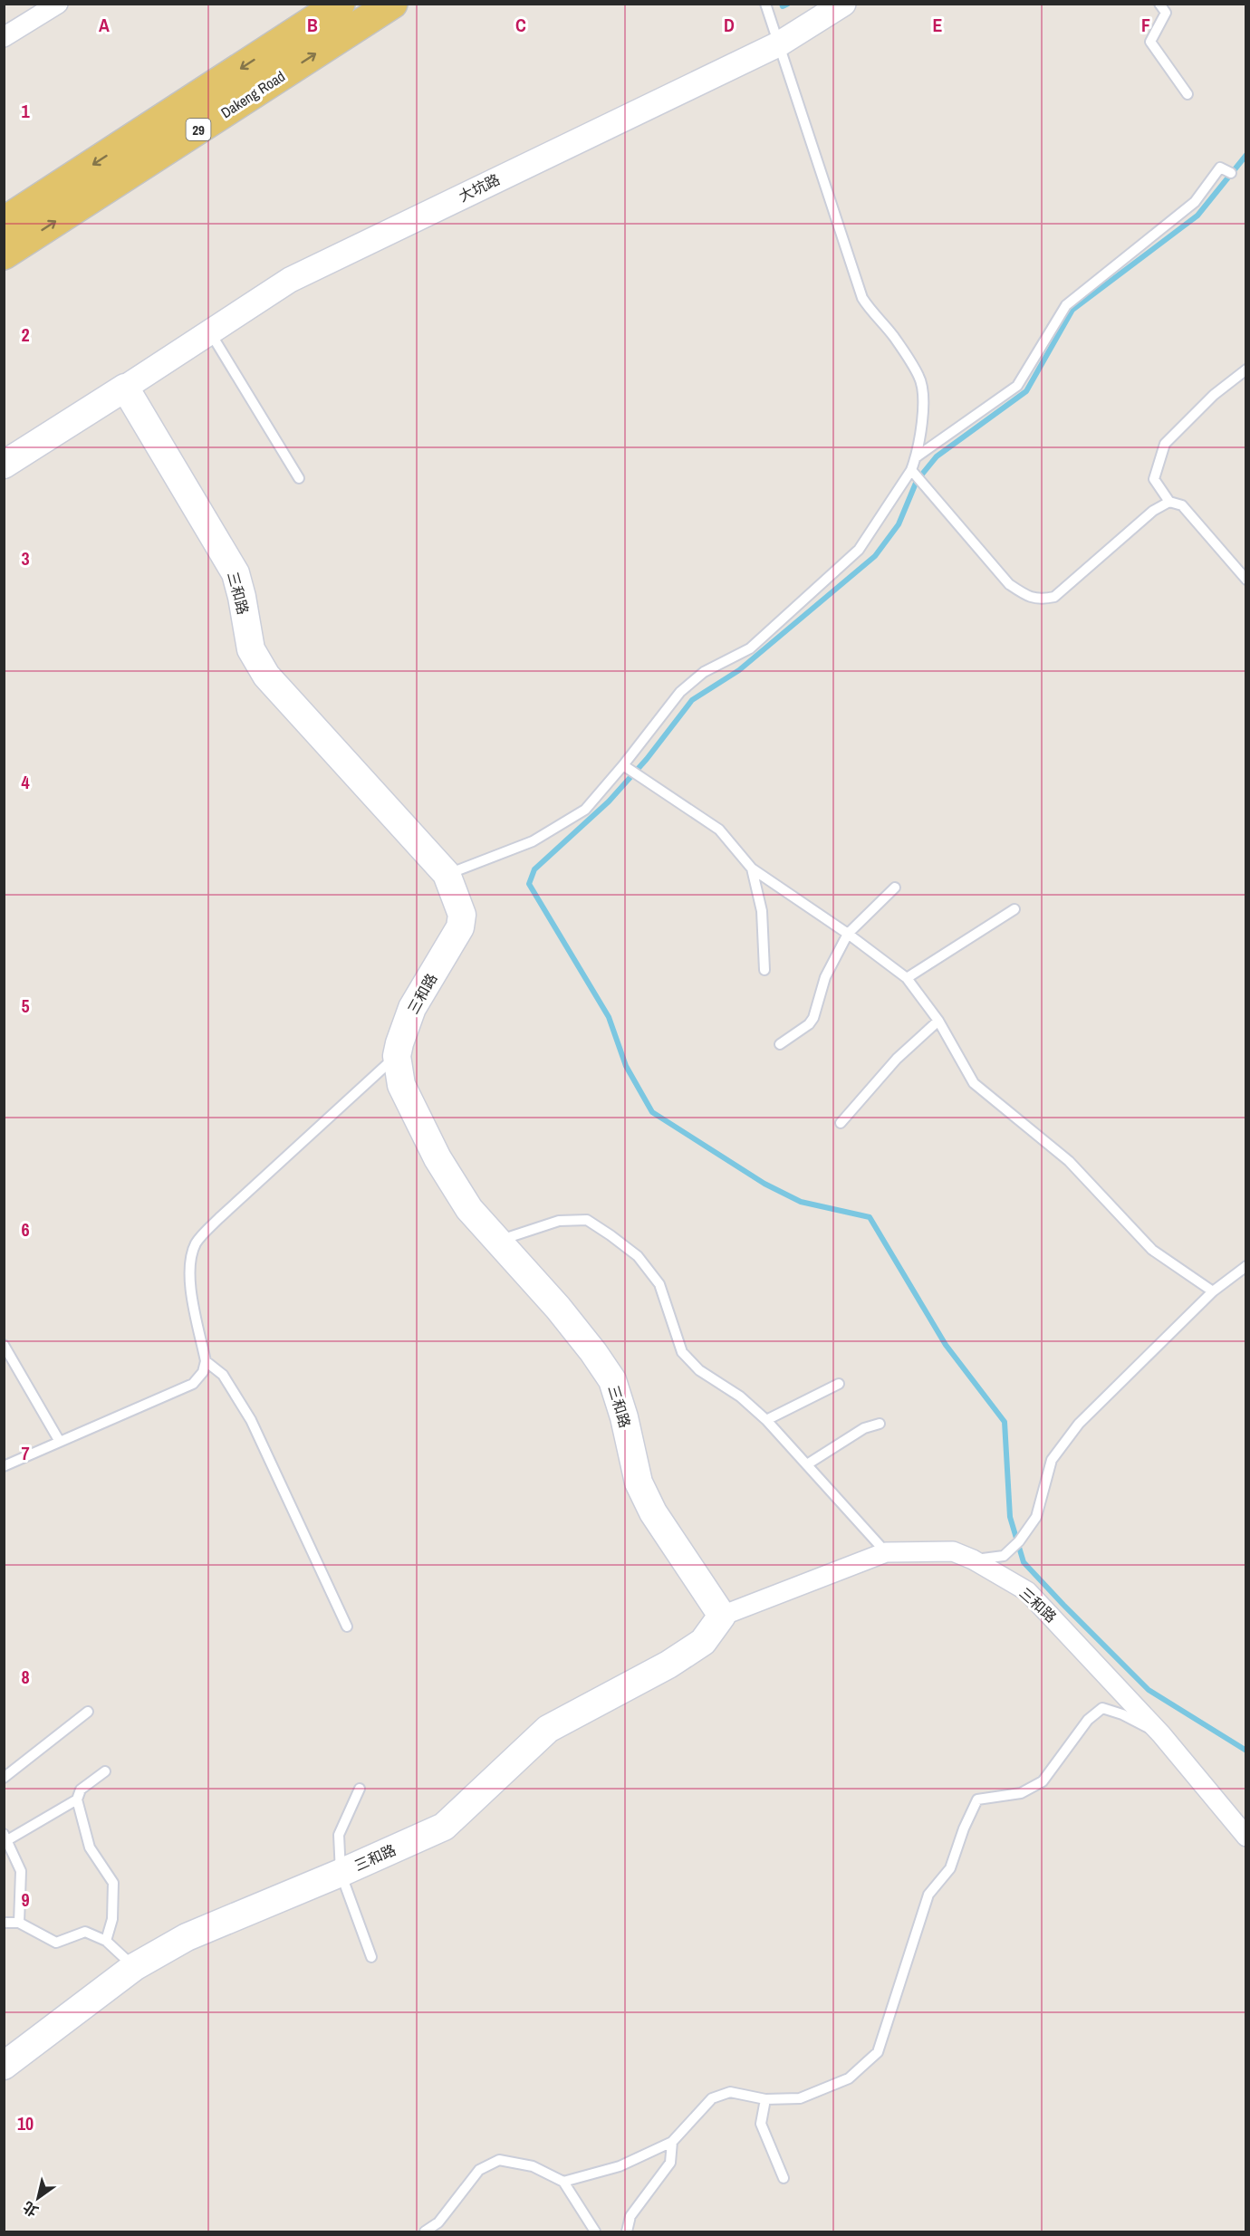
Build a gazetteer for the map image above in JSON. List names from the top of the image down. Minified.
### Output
{"streets":{"main road":["Dakeng Road","29","三和路"],"street":["大坑路"]},"crossings":[["大坑路","三和路"]],"north":"bottom left","grid":{"columns":["A","B","C","D","E","F"],"rows":["1","2","3","4","5","6","7","8","9","10"]}}
